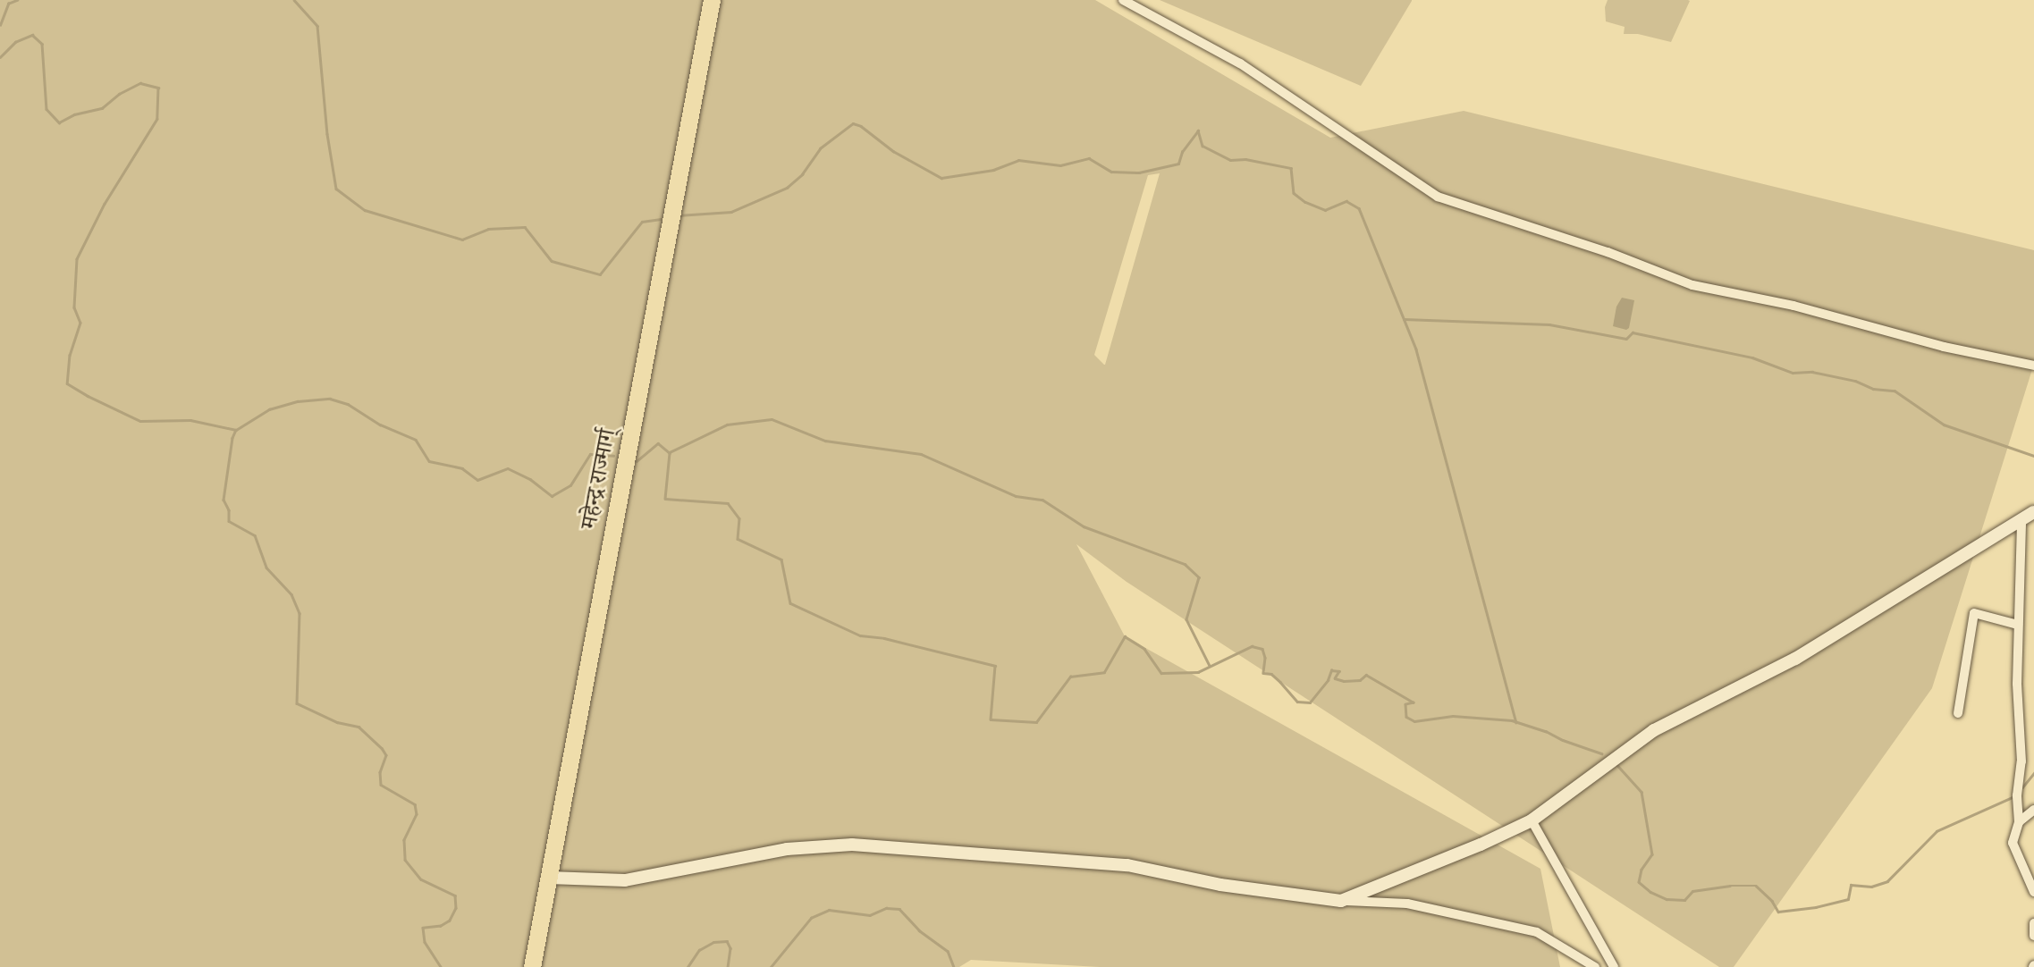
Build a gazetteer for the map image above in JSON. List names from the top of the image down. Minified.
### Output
{"streets":{"highway":["महेन्द्र राज्मार्ग्"]}}
